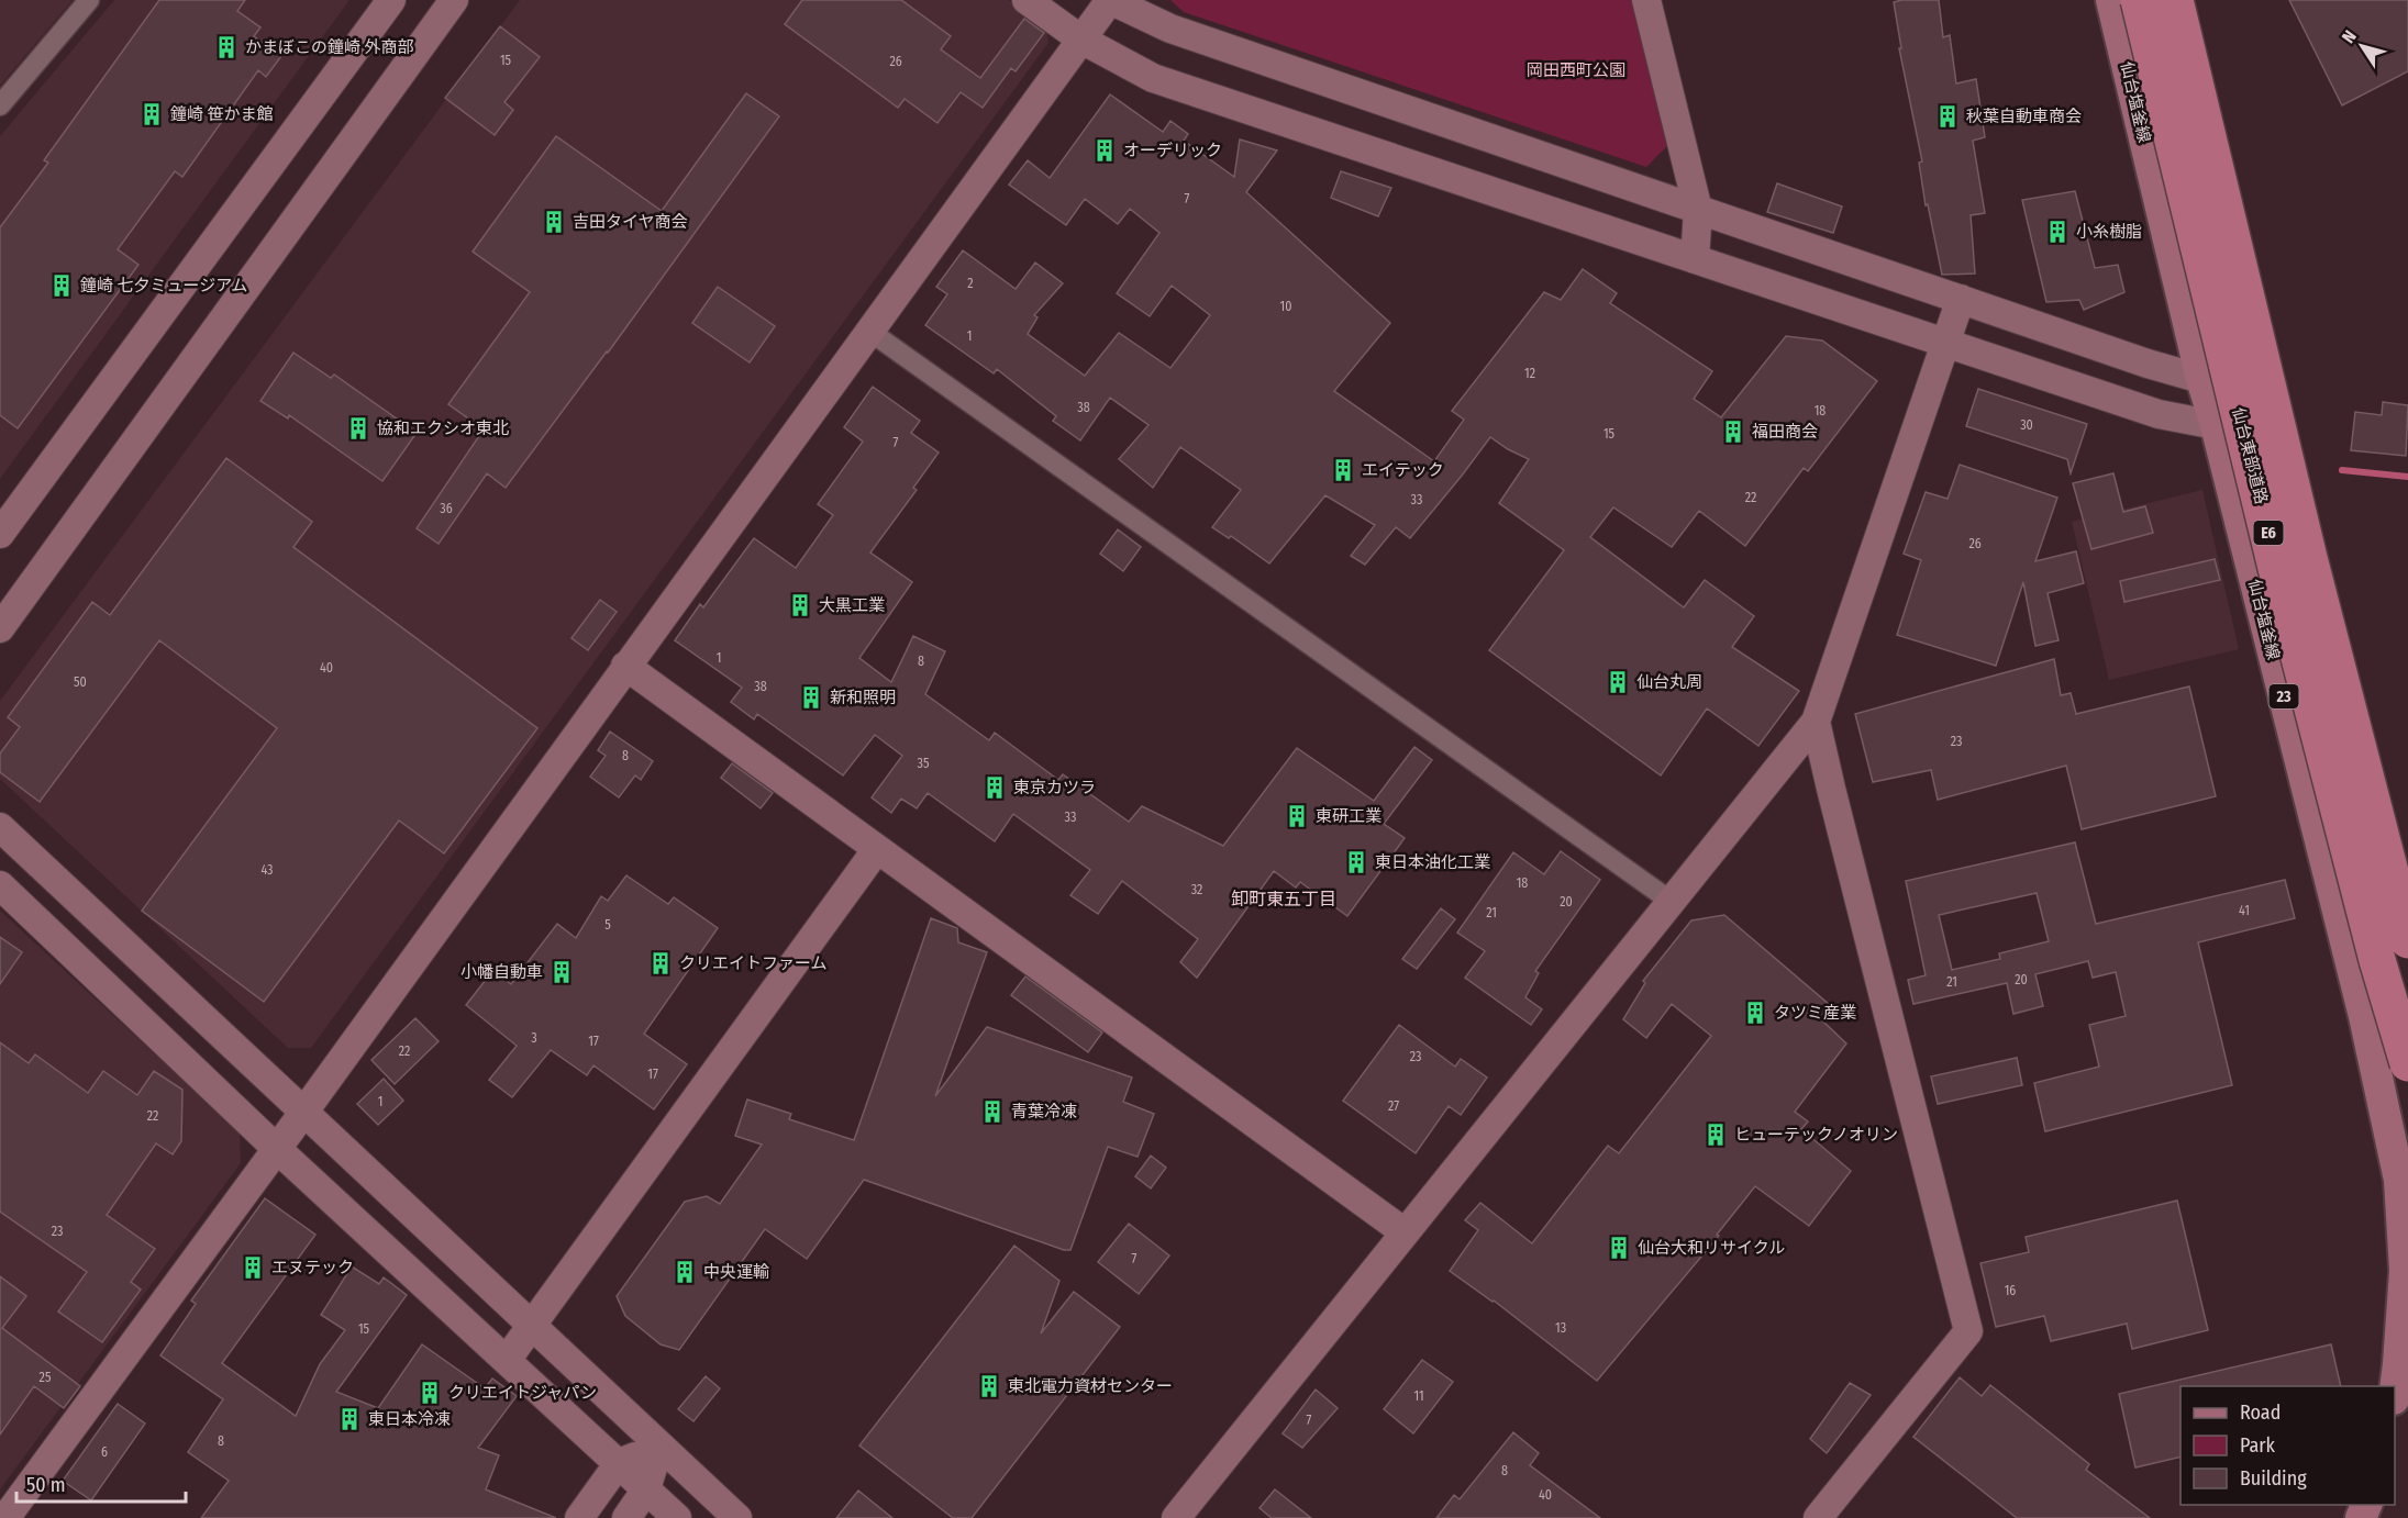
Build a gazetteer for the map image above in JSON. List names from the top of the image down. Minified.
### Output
{"streets":{"highway":["仙台東部道路","E6"],"main road":["仙台塩釜線","23"]},"districts":["卸町東五丁目"],"parks":["岡田西町公園"],"places":{"building":["かまぼこの鐘崎 外商部","鐘崎 笹かま館","秋葉自動車商会","オーデリック","吉田タイヤ商会","小糸樹脂","鐘崎 七夕ミュージアム","協和エクシオ東北","福田商会","エイテック","大黒工業","仙台丸周","新和照明","東京カツラ","東研工業","東日本油化工業","クリエイトファーム","小幡自動車","タツミ産業","青葉冷凍","ヒューテックノオリン","仙台大和リサイクル","エヌテック","中央運輸","東北電力資材センター","クリエイトジャパン","東日本冷凍"]},"house_numbers":["15","26","7","2","10","1","12","38","18","30","15","7","22","33","36","26","1","8","40","50","38","23","8","35","33","43","18","32","20","41","21","5","20","21","3","17","22","23","17","1","27","22","23","7","16","13","15","25","11","7","8","6","8","40"],"legend":["Road","Park","Building"],"scale_bar":"50 m","north":"top left"}
